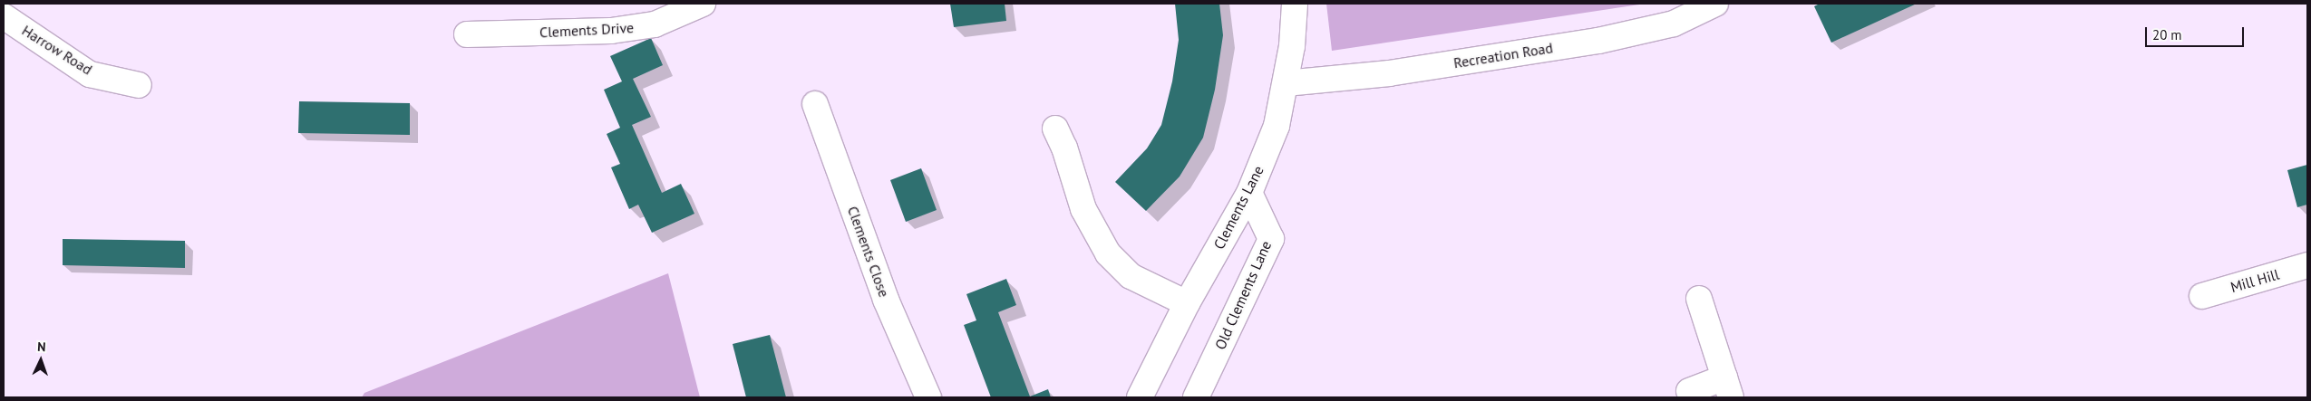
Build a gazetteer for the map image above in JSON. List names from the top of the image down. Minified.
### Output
{"streets":{"street":["Clements Drive","Harrow Road","Recreation Road","Clements Lane","Clements Close","Mill Hill","Old Clements Lane"]},"crossings":[["Recreation Road","Clements Lane"],["Clements Lane","Old Clements Lane"]],"scale_bar":"20 m","north":"top"}
